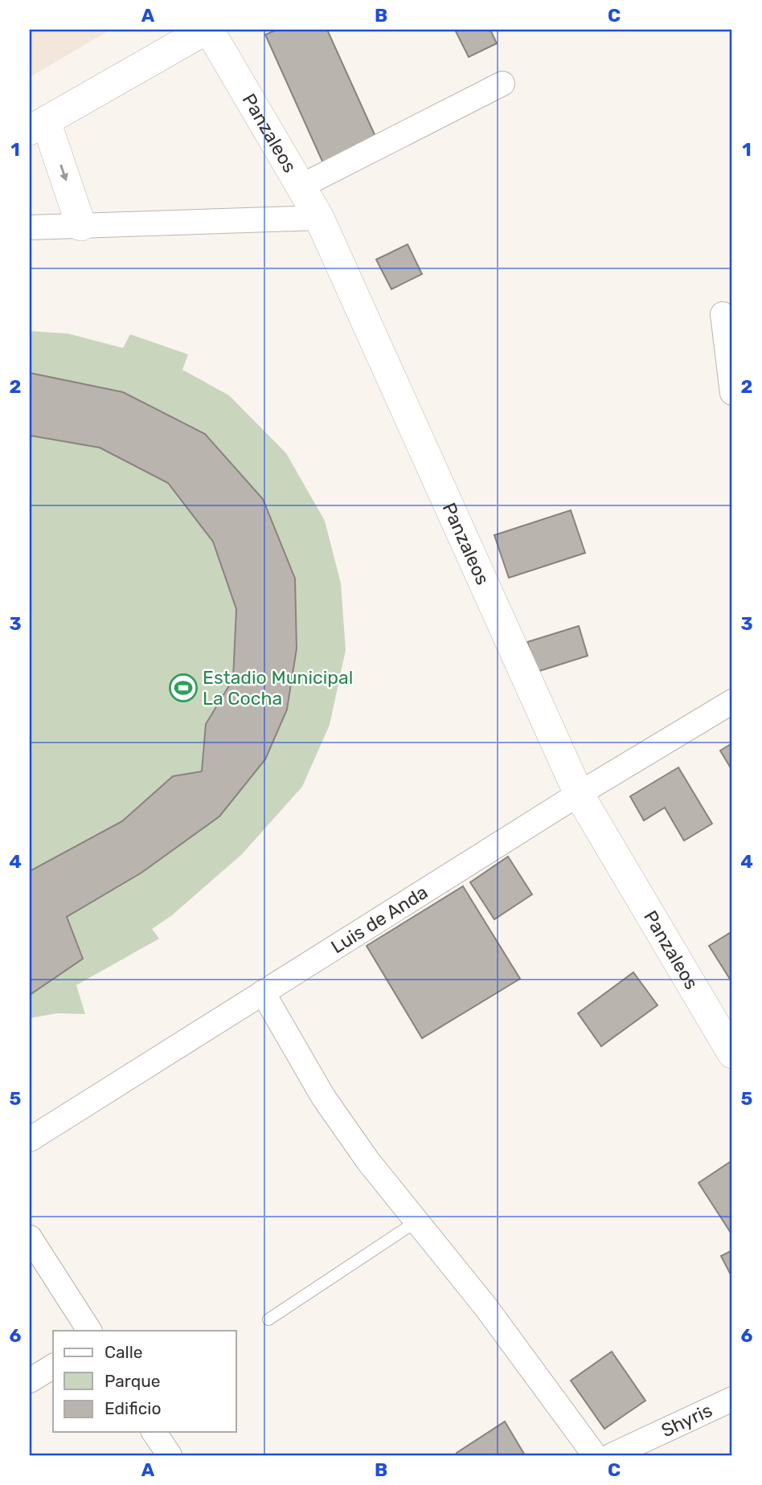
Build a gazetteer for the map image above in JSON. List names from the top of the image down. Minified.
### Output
{"streets":{"street":["Panzaleos","Luis de Anda","Shyris"]},"crossings":[["Panzaleos","Luis de Anda"]],"places":{"sports":["Estadio Municipal La Cocha"]},"legend":["Calle","Parque","Edificio"],"grid":{"columns":["A","B","C"],"rows":["1","2","3","4","5","6"]}}
